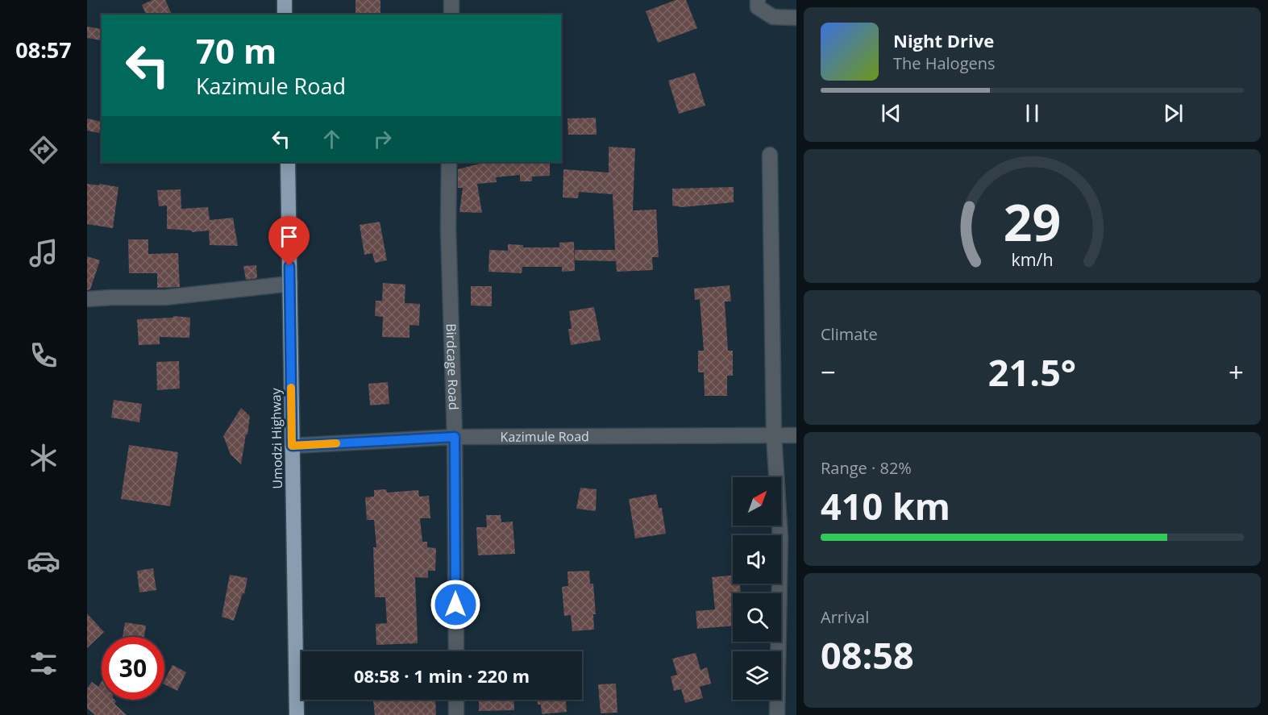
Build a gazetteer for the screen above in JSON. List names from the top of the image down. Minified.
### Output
{"streets":{"highway":["Umodzi Highway"],"street":["Birdcage Road","Kazimule Road"]},"crossings":[["Birdcage Road","Kazimule Road"],["Kazimule Road","Umodzi Highway"]],"north":"top right","page":{"tabs":"08:57","turn":["70 m","Kazimule Road"],"song":["Night Drive","The Halogens"],"tile":["Climate",["Range · 82%","410 km"],["Arrival","08:58"]],"heat":["−","21.5°","+"],"limit":"30","trip":"08:58 · 1 min · 220 m","gauge":["29","km/h"]}}
